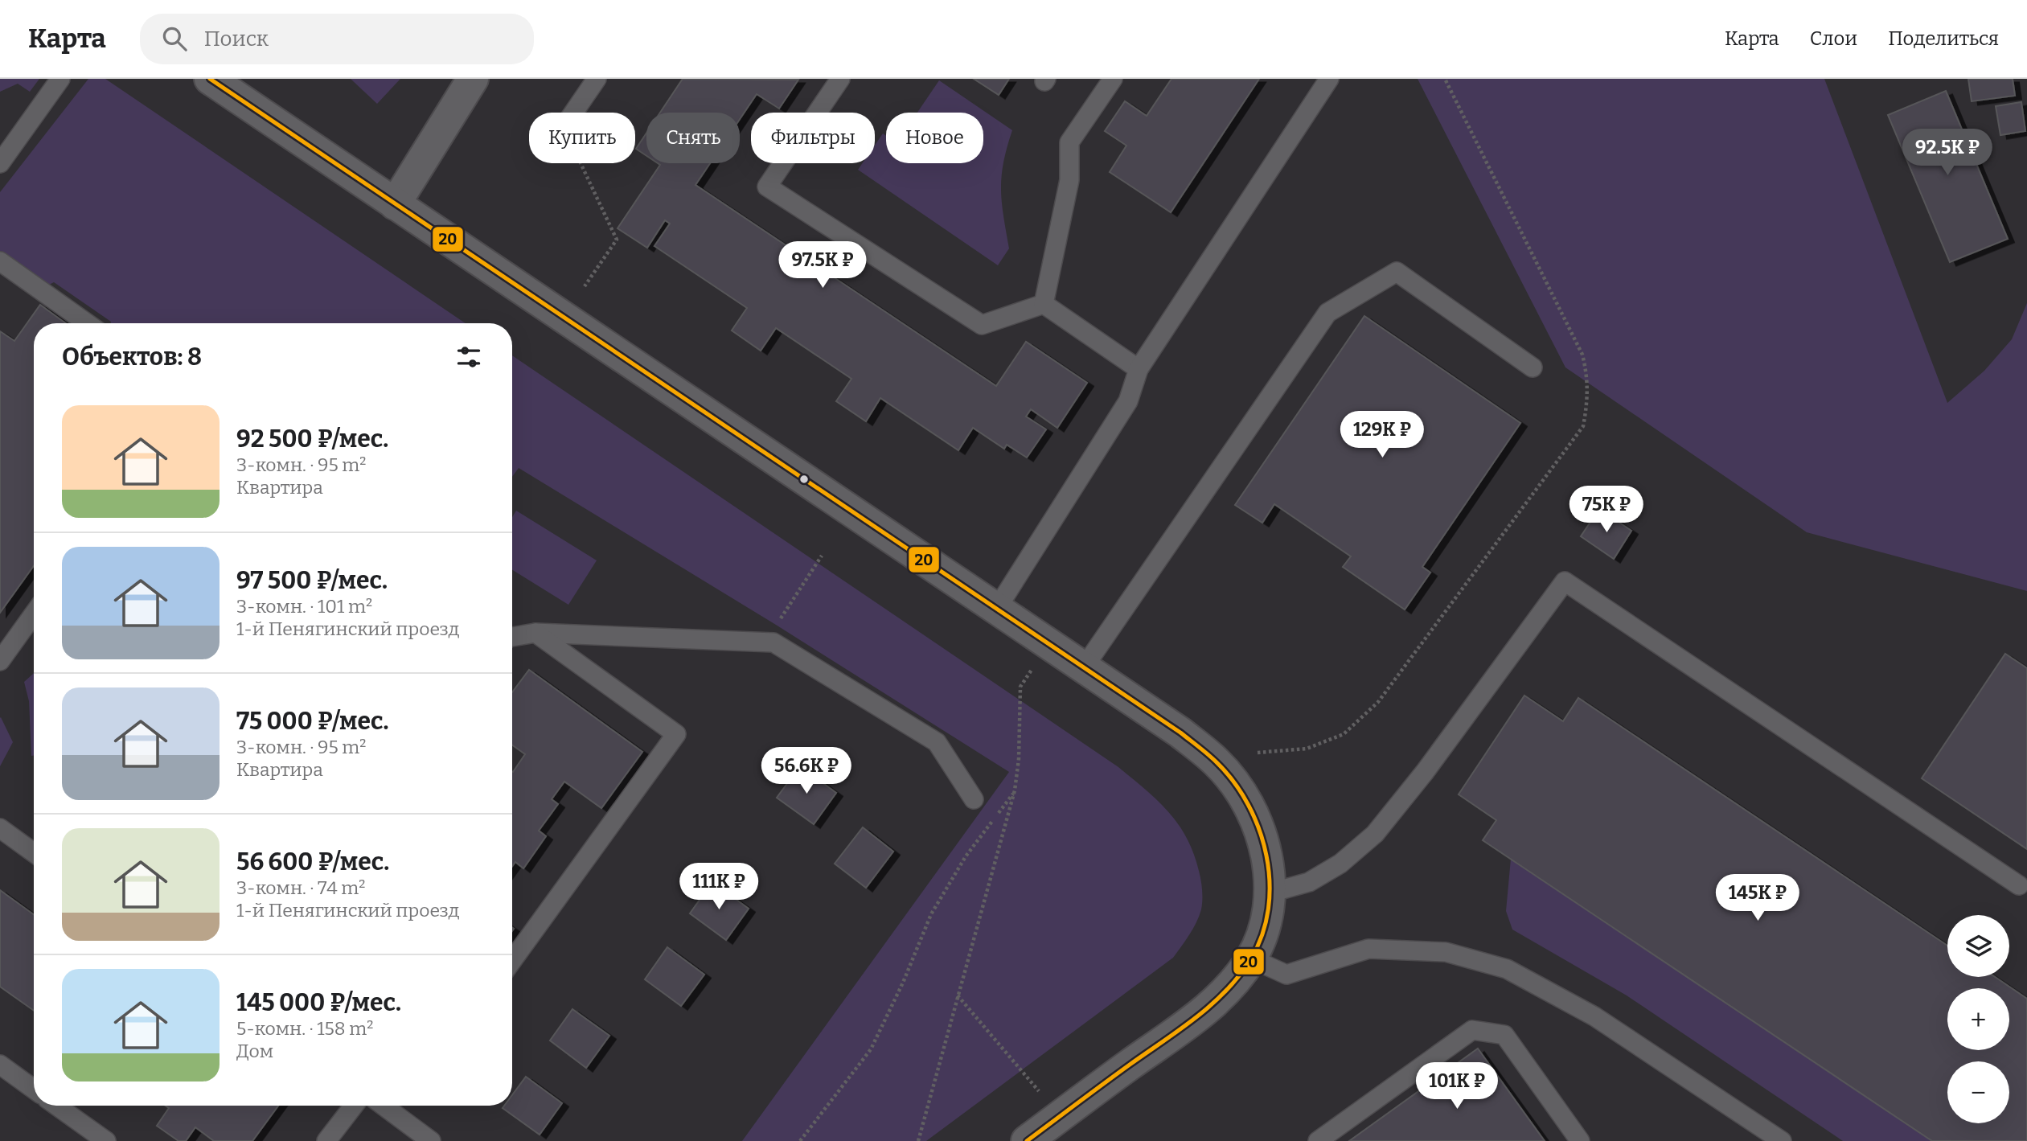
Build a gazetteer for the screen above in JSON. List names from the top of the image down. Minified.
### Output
{"lines":["transit line 20"],"page":{"header":"Карта","search":"Поиск","nav":["Карта","Слои","Поделиться"],"chip":["Купить","Снять","Фильтры","Новое"],"price":["92.5K ₽","97.5K ₽","129K ₽","75K ₽","56.6K ₽","111K ₽","145K ₽","101K ₽"],"heading":"Объектов: 8","list":[{"name":"92 500 ₽/мес.","note":"3-комн. · 95 m² · Квартира"},{"name":"97 500 ₽/мес.","note":"3-комн. · 101 m² · 1-й Пенягинский проезд"},{"name":"75 000 ₽/мес.","note":"3-комн. · 95 m² · Квартира"},{"name":"56 600 ₽/мес.","note":"3-комн. · 74 m² · 1-й Пенягинский проезд"},{"name":"145 000 ₽/мес.","note":"5-комн. · 158 m² · Дом"}],"map_buttons":["+","−"]}}
